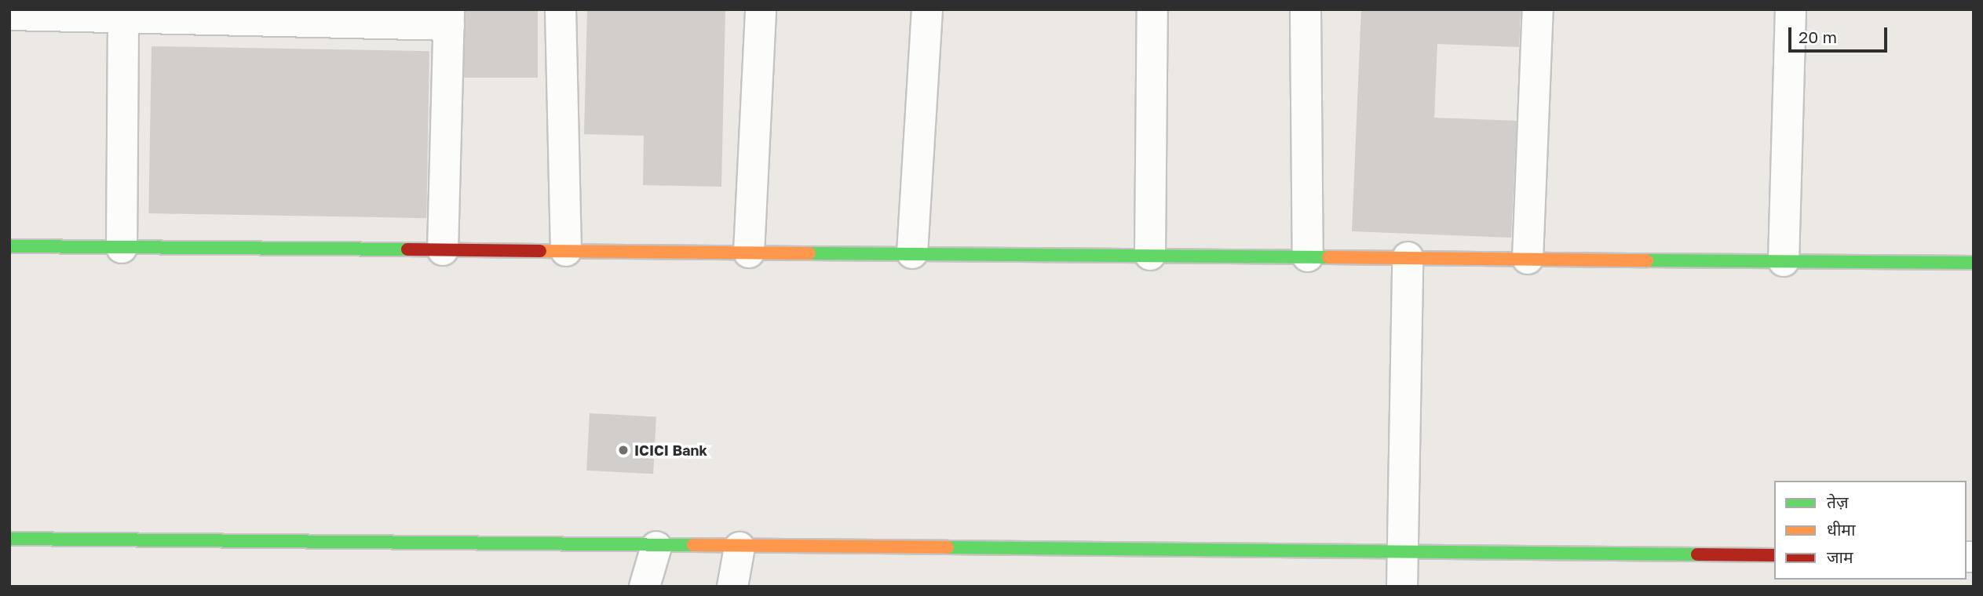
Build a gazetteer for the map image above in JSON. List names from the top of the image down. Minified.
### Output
{"places":["ICICI Bank"],"legend":["तेज़","धीमा","जाम"],"scale_bar":"20 m"}
